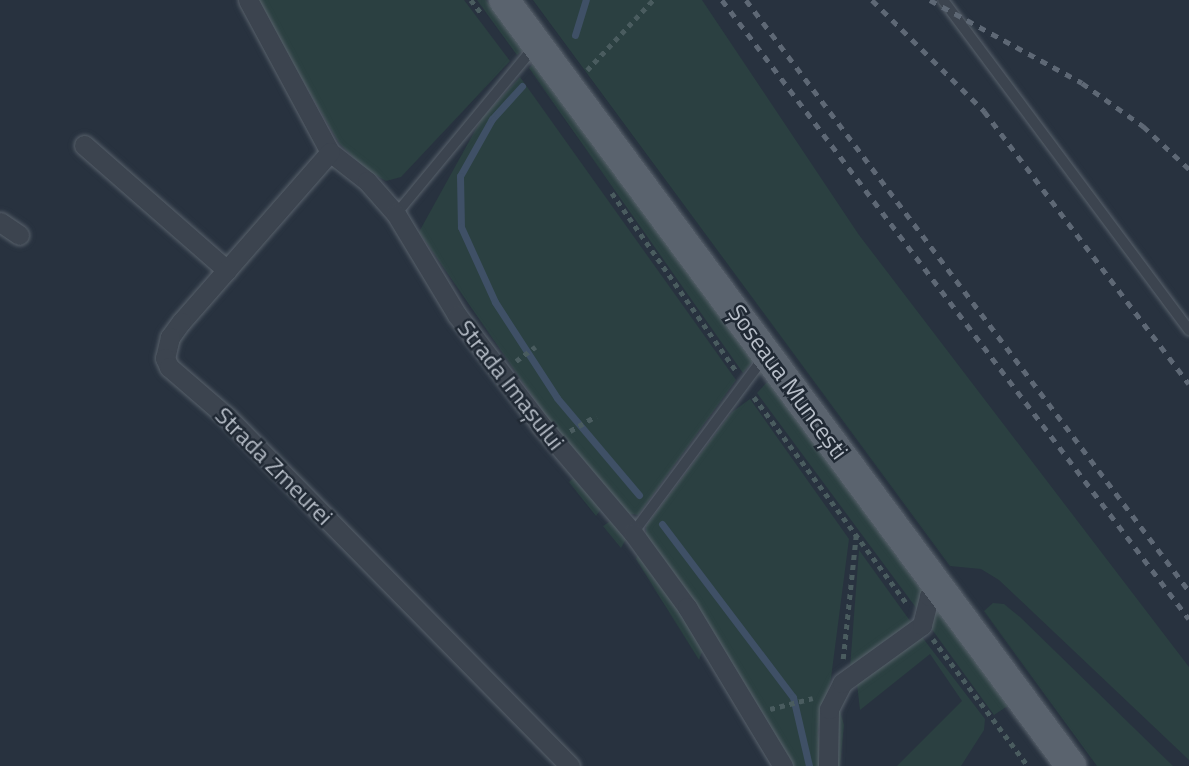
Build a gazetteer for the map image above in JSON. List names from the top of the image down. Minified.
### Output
{"streets":{"main road":["Șoseaua Muncești"],"street":["Strada Imașului","Strada Zmeurei"]},"crossings":[["Strada Imașului","Strada Zmeurei"]]}
